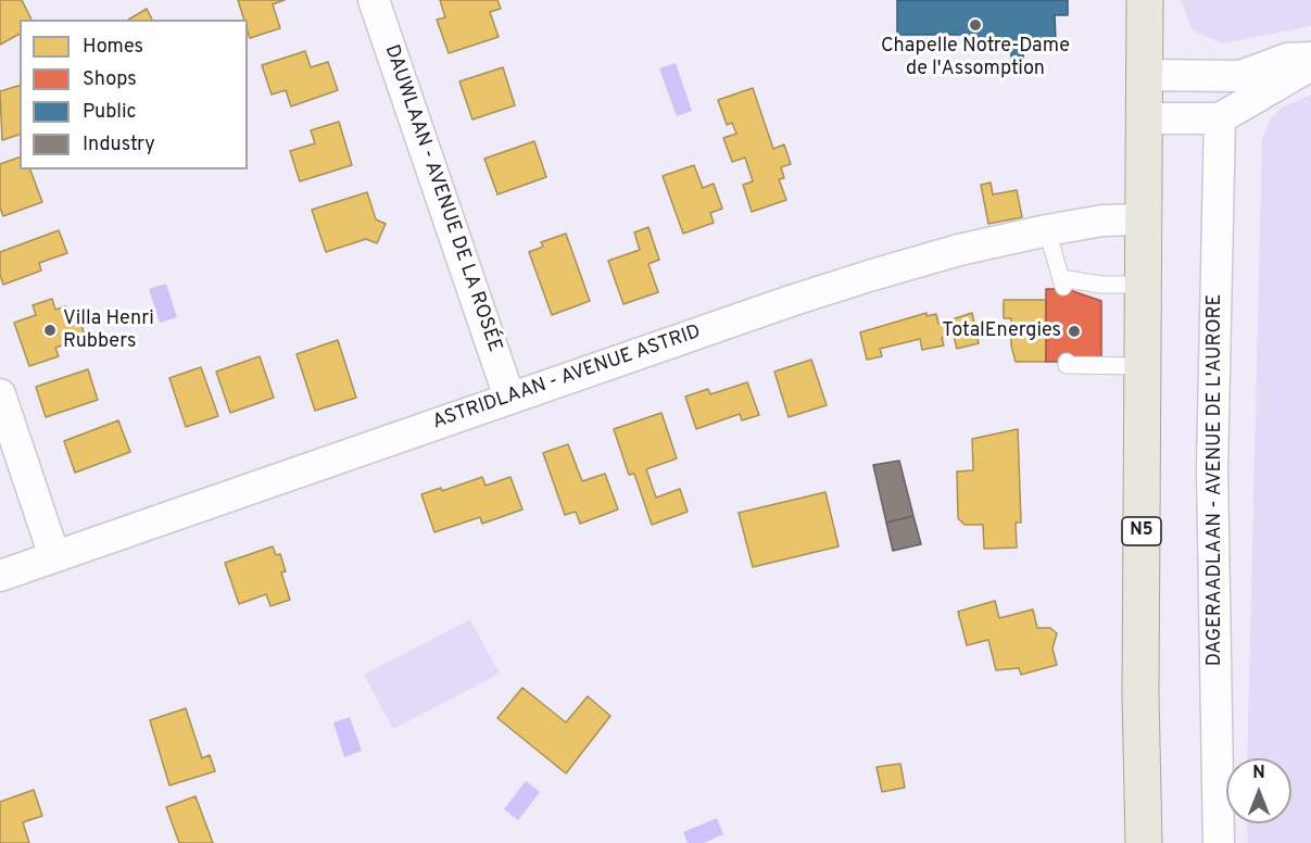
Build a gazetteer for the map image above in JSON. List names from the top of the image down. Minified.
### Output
{"streets":{"main road":["N5"],"street":["DAUWLAAN - AVENUE DE LA ROSÉE","ASTRIDLAAN - AVENUE ASTRID","DAGERAADLAAN - AVENUE DE L'AURORE"]},"crossings":[["DAUWLAAN - AVENUE DE LA ROSÉE","ASTRIDLAAN - AVENUE ASTRID"],["ASTRIDLAAN - AVENUE ASTRID","N5"]],"places":["Chapelle Notre-Dame de l'Assomption","Villa Henri Rubbers","TotalEnergies"],"legend":["Homes","Shops","Public","Industry"],"north":"top"}
